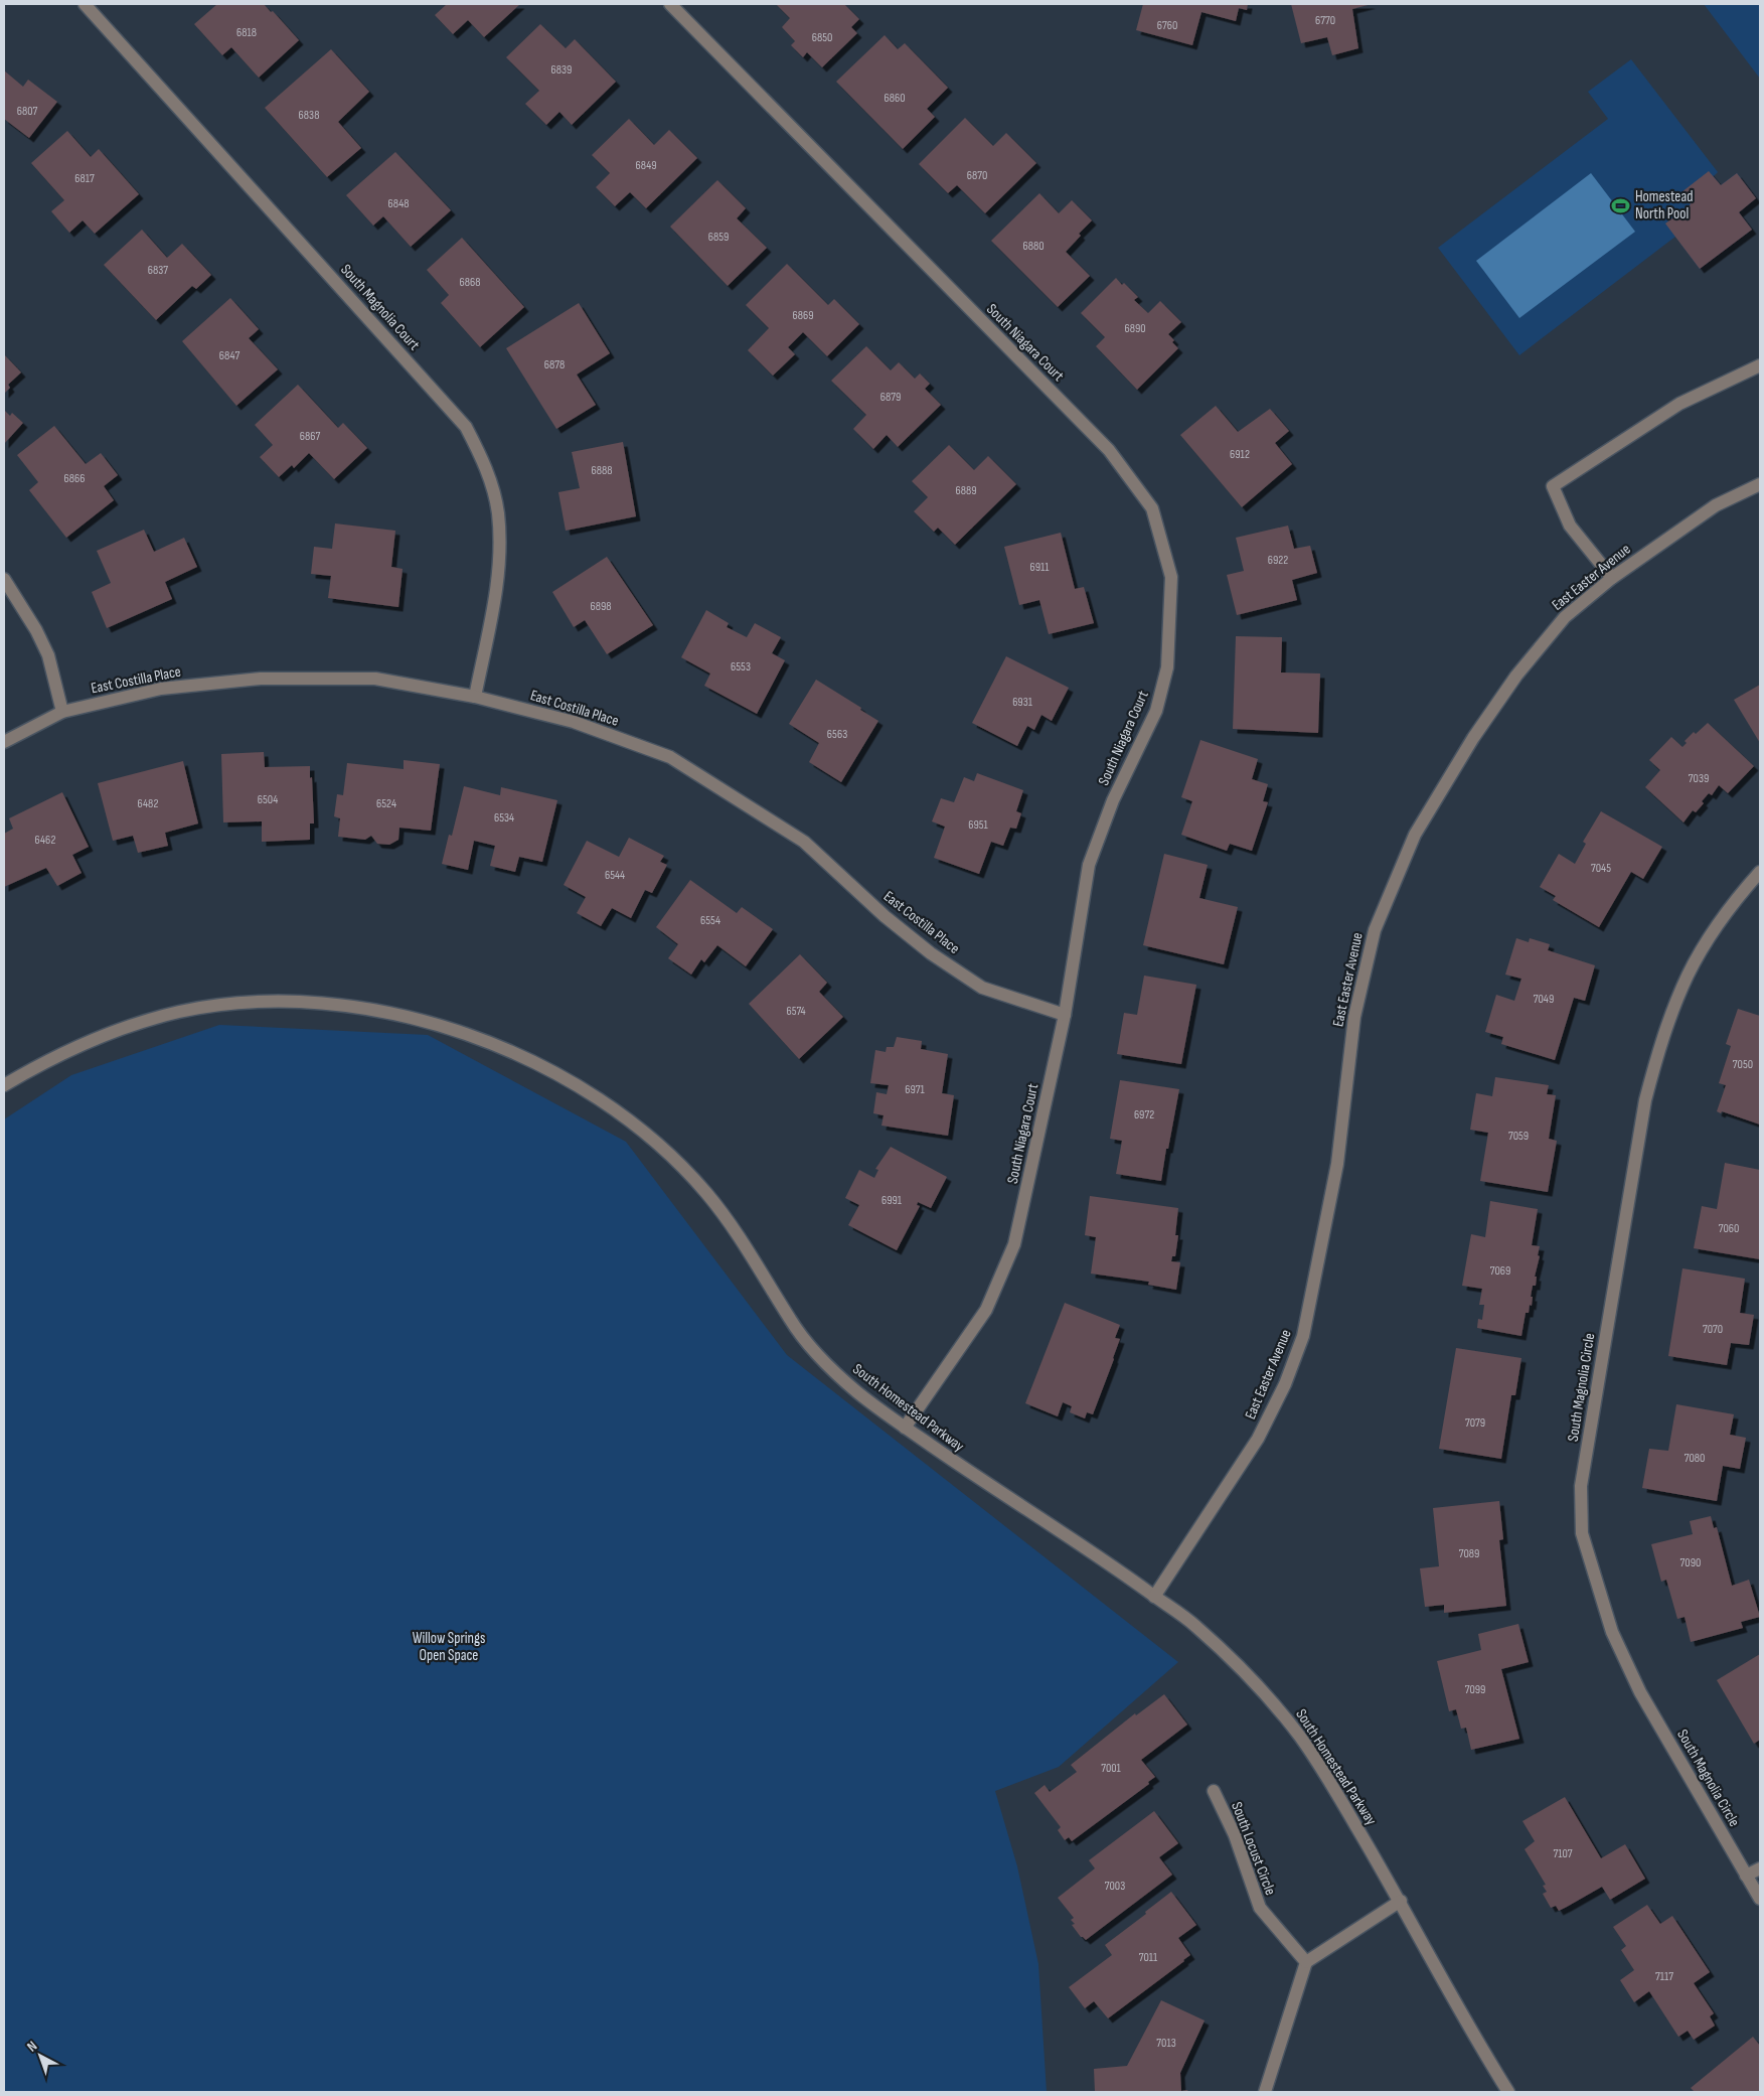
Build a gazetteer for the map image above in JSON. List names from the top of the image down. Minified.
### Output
{"streets":{"street":["South Magnolia Court","South Niagara Court","East Easter Avenue","East Costilla Place","South Magnolia Circle","South Homestead Parkway","South Locust Circle"]},"crossings":[["South Magnolia Court","East Costilla Place"],["South Niagara Court","East Costilla Place"],["South Niagara Court","South Homestead Parkway"],["East Easter Avenue","South Homestead Parkway"]],"parks":["Willow Springs Open Space"],"places":{"sports":["Homestead North Pool"]},"house_numbers":["6770","6760","6818","6850","6839","6860","6807","6838","6849","6870","6817","6848","6859","6880","6837","6868","6869","6890","6847","6878","6879","6867","6912","6888","6866","6889","6922","6911","6898","6553","6931","6563","7039","6504","6482","6524","6534","6951","6462","7045","6544","6554","7049","6574","7050","6971","6972","7059","6991","7060","7069","7070","7079","7080","7089","7090","7099","7001","7107","7003","7011","7117","7013"],"north":"top left"}
